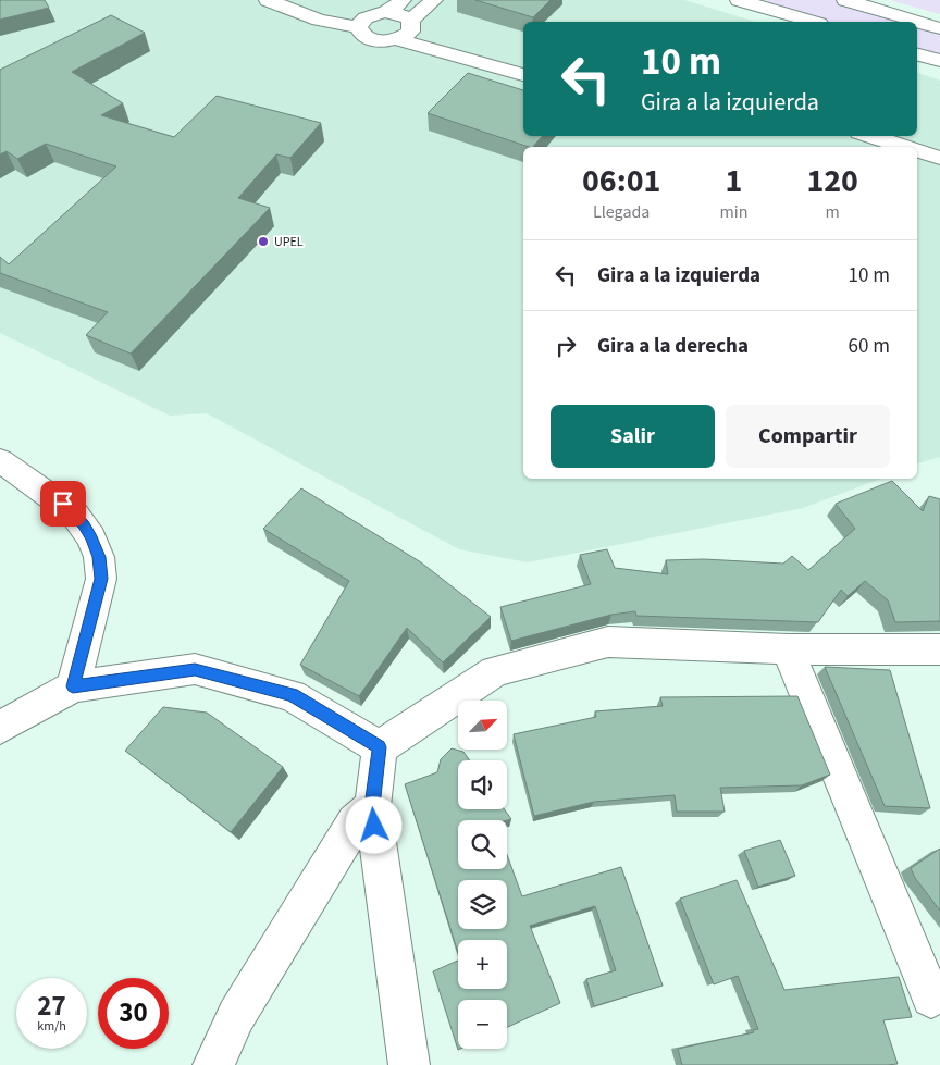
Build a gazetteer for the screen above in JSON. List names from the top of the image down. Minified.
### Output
{"places":["UPEL"],"north":"top right","page":{"turn":["10 m","Gira a la izquierda"],"eta":["06:01","Llegada","1","min","120","m"],"list":[{"name":"Gira a la izquierda","value":"10 m"},{"name":"Gira a la derecha","value":"60 m"}],"buttons":["Salir","Compartir"],"map_buttons":["+","−"],"speed":"27 km/h","limit":"30"}}
